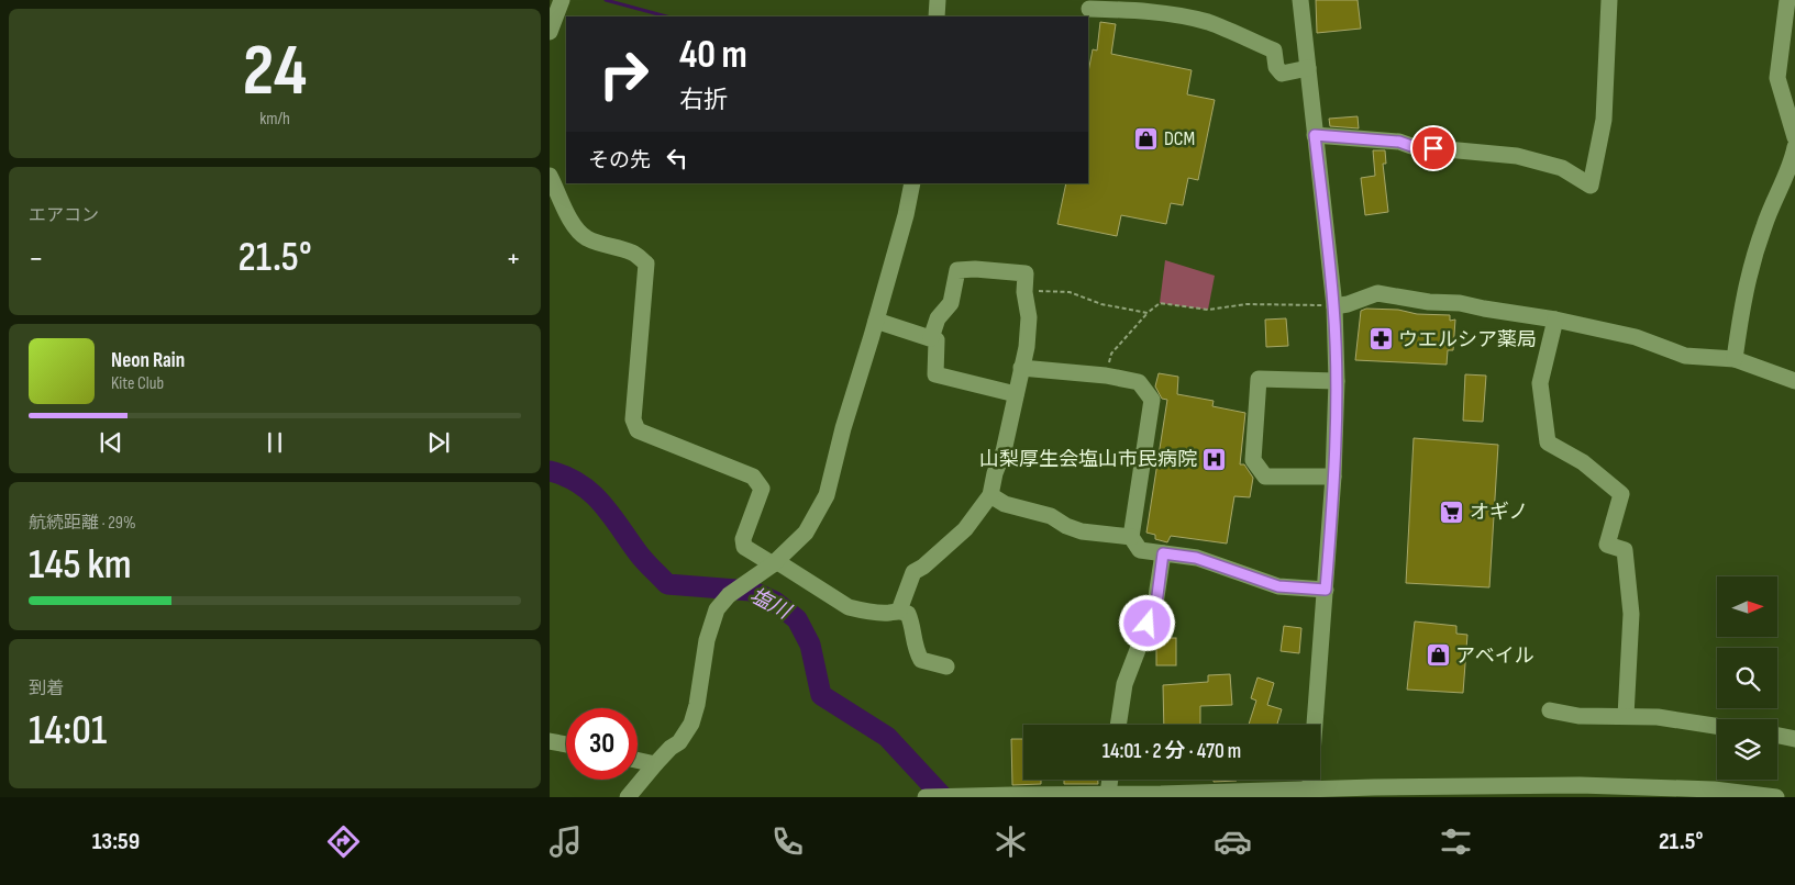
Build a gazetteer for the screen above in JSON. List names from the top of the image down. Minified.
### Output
{"water":["塩川"],"places":{"shop":["DCM","アベイル"],"pharmacy":["ウエルシア薬局"],"hospital":["山梨厚生会塩山市民病院"],"supermarket":["オギノ"]},"north":"right","page":{"tile":[["24","km/h"],"エアコン",["航続距離 · 29%","145 km"],["到着","14:01"]],"turn":["40 m","右折"],"then":"その先","heat":["−","21.5°","+"],"song":["Neon Rain","Kite Club"],"limit":"30","trip":"14:01 · 2 分 · 470 m","tabs":["13:59","21.5°"]}}
